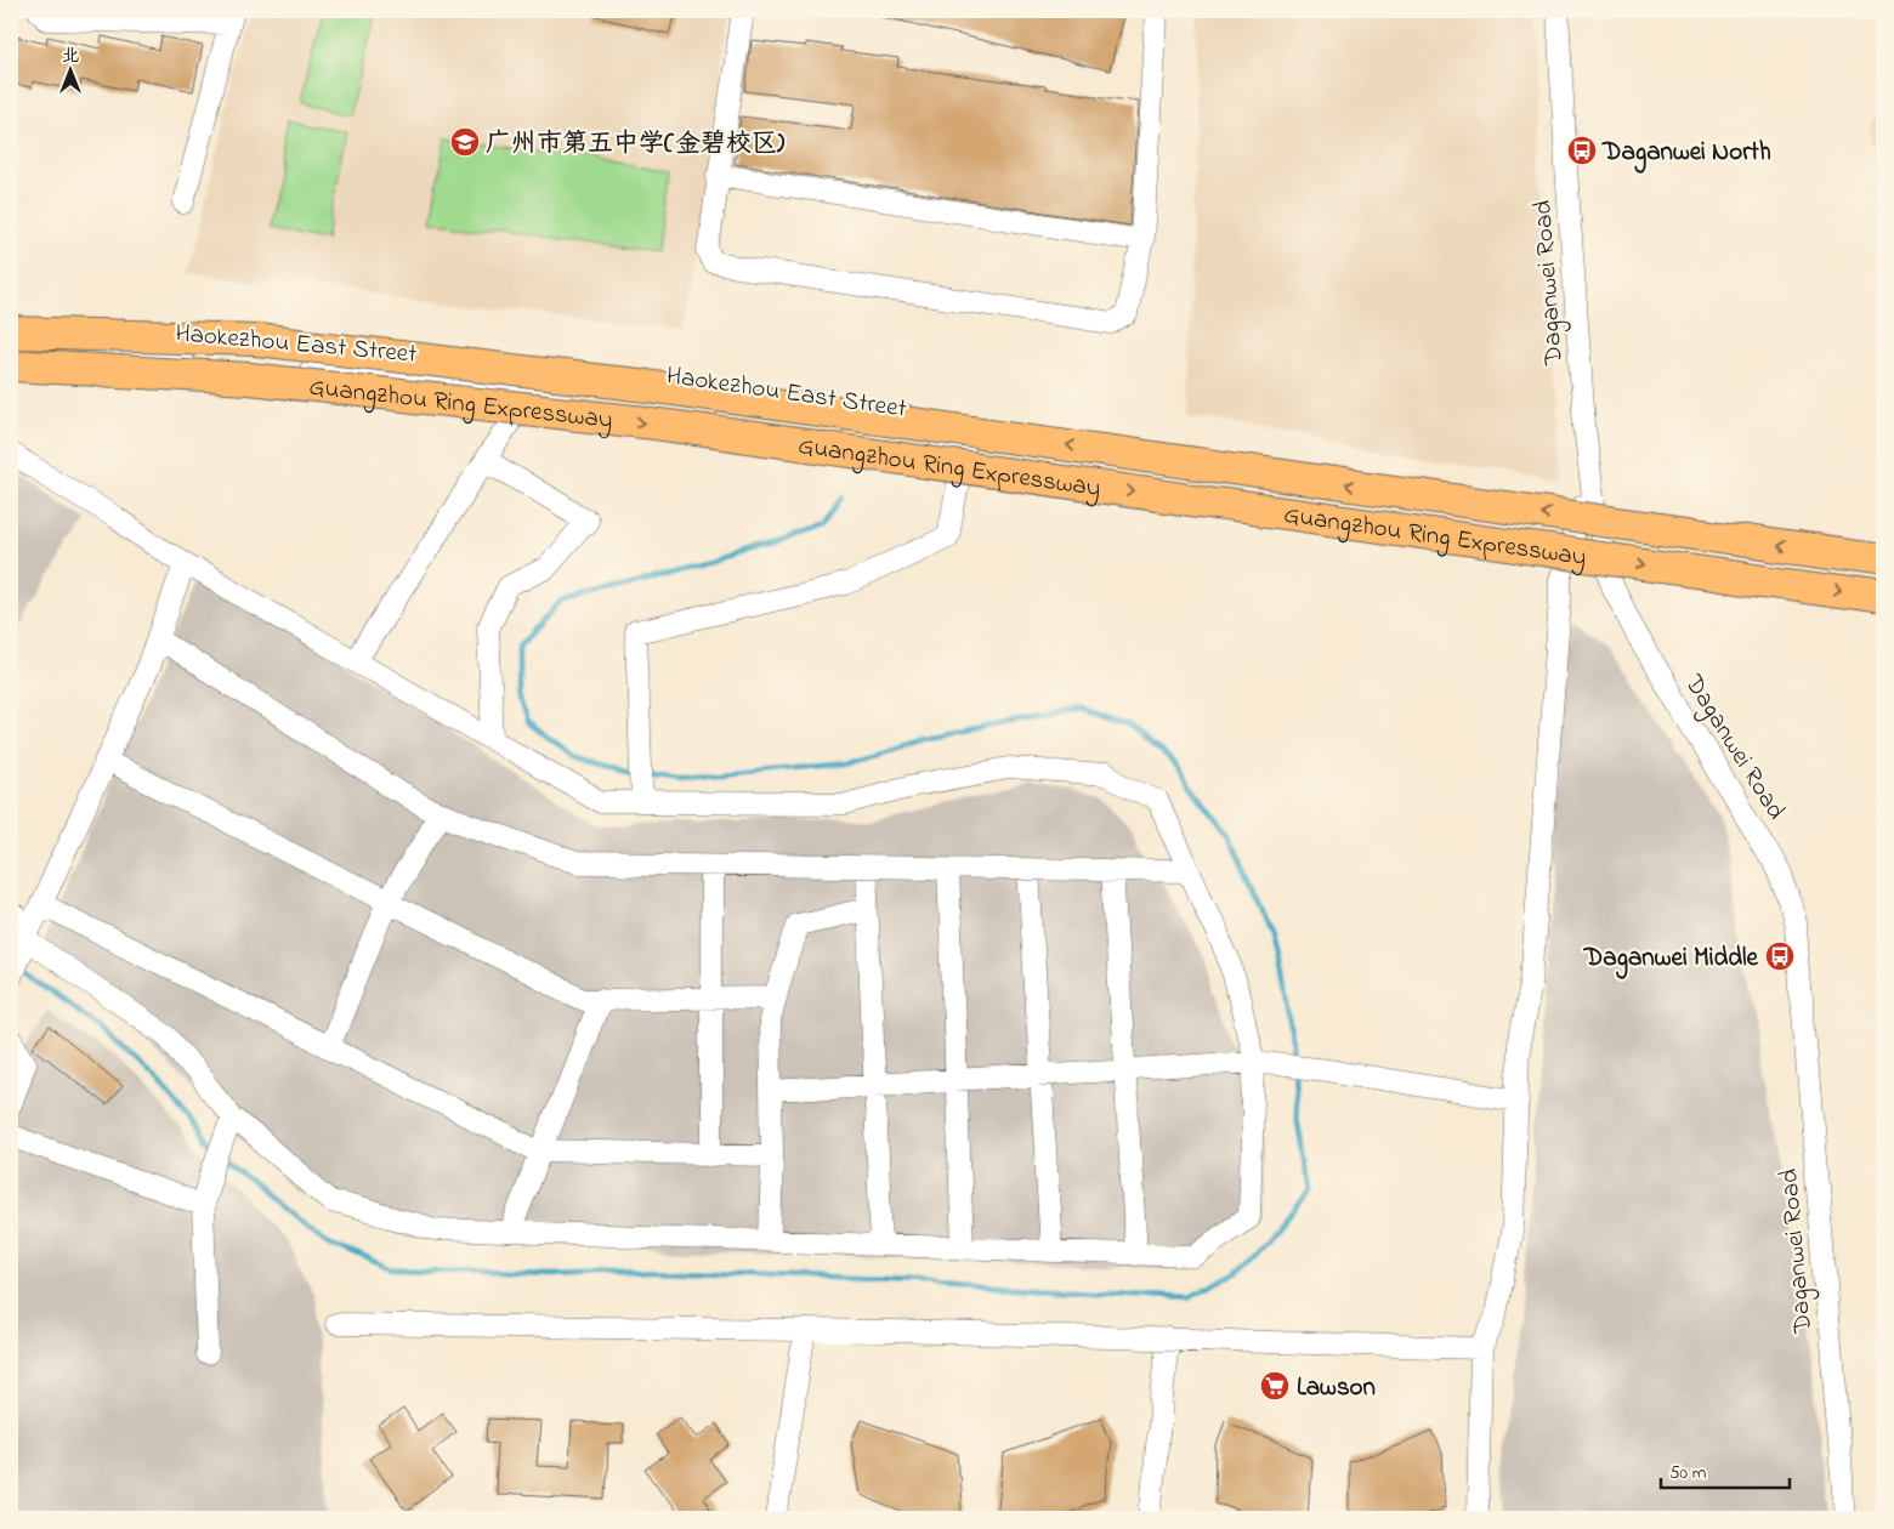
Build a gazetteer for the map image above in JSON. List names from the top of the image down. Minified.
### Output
{"streets":{"highway":["Guangzhou Ring Expressway"],"street":["Daganwei Road","Haokezhou East Street"]},"places":{"school or university":["广州市第五中学(金碧校区)"],"bus stop":["Daganwei North","Daganwei Middle"],"supermarket":["Lawson"]},"scale_bar":"50 m","north":"top"}
